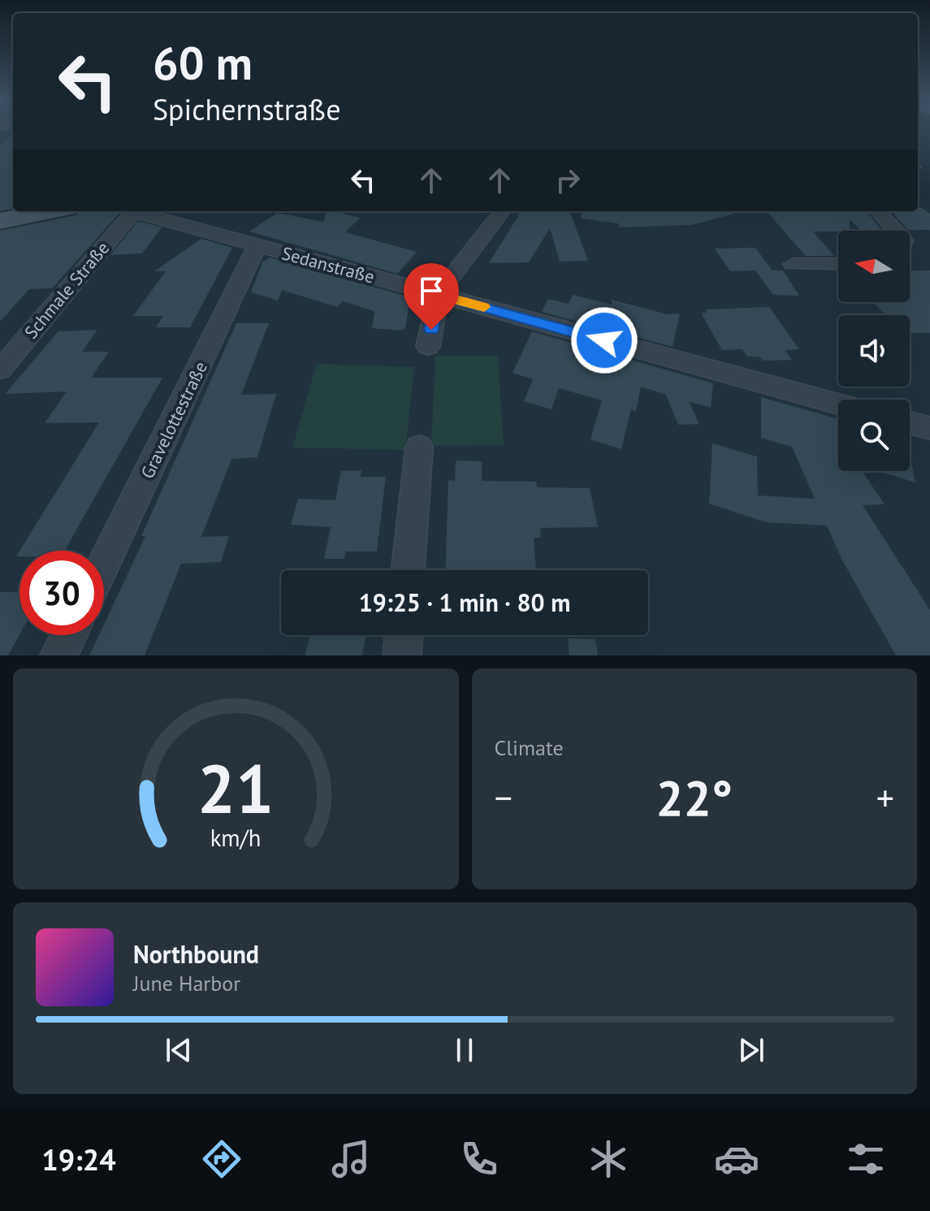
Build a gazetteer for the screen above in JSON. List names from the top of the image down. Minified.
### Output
{"streets":{"street":["Sedanstraße","Schmale Straße","Gravelottestraße"]},"crossings":[["Sedanstraße","Gravelottestraße"]],"north":"left","page":{"turn":["60 m","Spichernstraße"],"limit":"30","trip":"19:25 · 1 min · 80 m","tile":"Climate","heat":["−","22°","+"],"song":["Northbound","June Harbor"],"tabs":"19:24","gauge":["21","km/h"]}}
